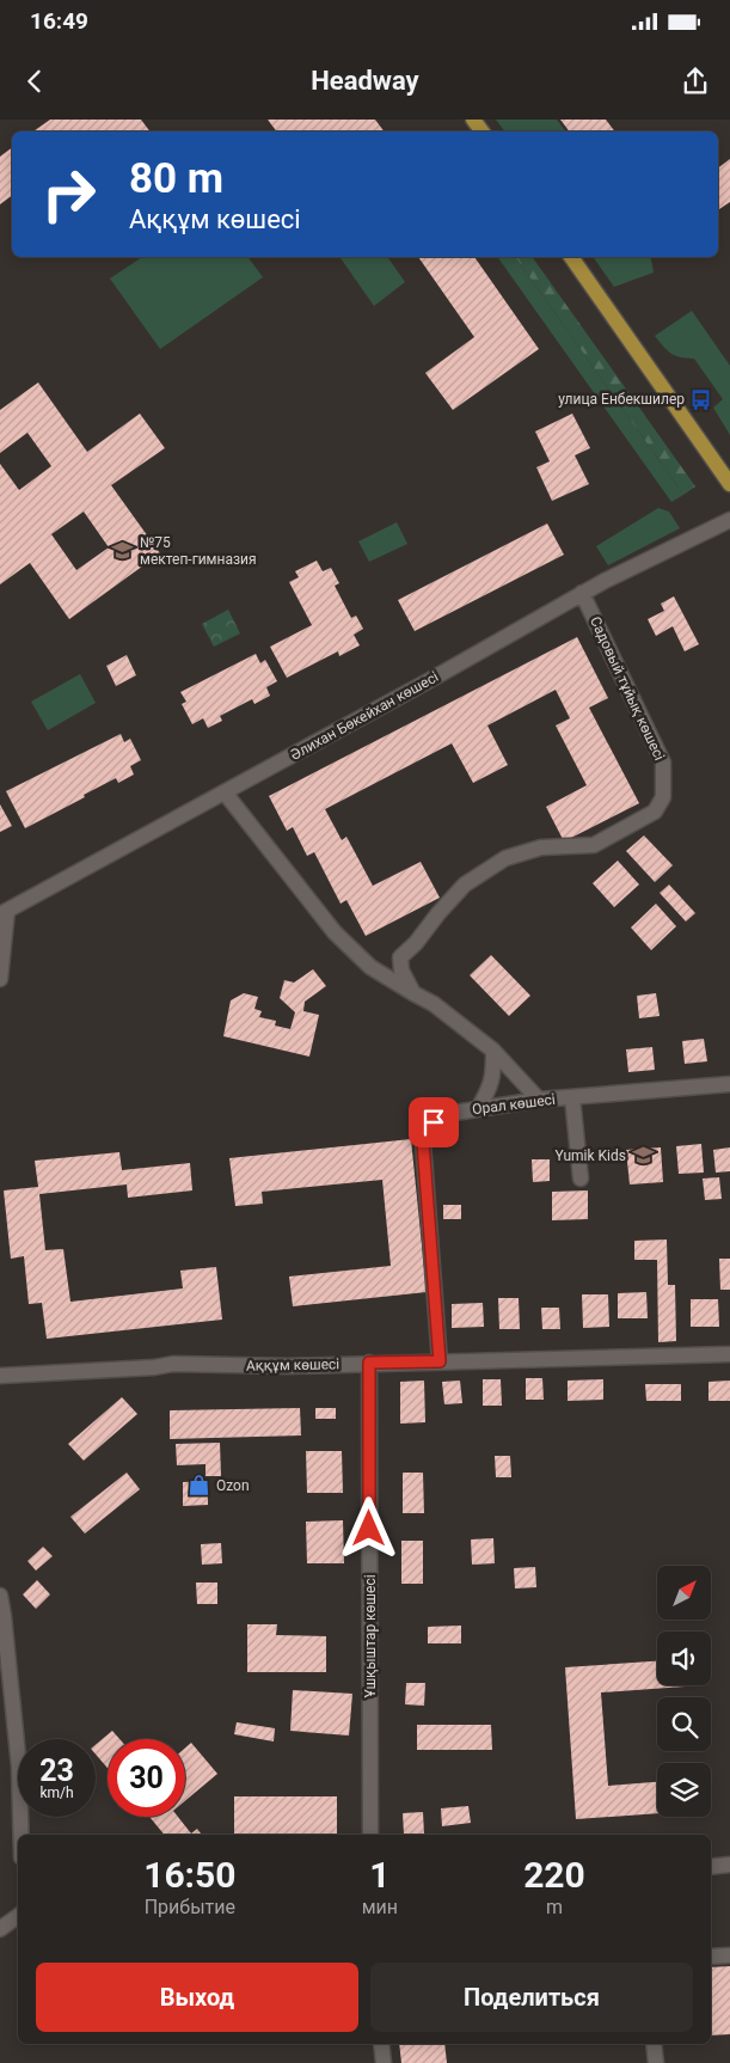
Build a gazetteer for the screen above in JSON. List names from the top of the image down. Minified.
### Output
{"streets":{"street":["Садовый тұйық көшесі","Әлихан Бөкейхан көшесі","Орал көшесі","Аққұм көшесі","Ұшқыштар көшесі"]},"crossings":[["Садовый тұйық көшесі","Әлихан Бөкейхан көшесі"],["Орал көшесі","Аққұм көшесі"],["Аққұм көшесі","Ұшқыштар көшесі"]],"places":{"bus stop":["улица Енбекшилер"],"school or university":["№75 мектеп-гимназия","Yumik Kids"],"shop":["Ozon"]},"north":"top right","page":{"status":"16:49","header":"Headway","turn":["80 m","Аққұм көшесі"],"speed":"23 km/h","limit":"30","eta":["16:50","Прибытие","1","мин","220","m"],"buttons":["Выход","Поделиться"]}}
